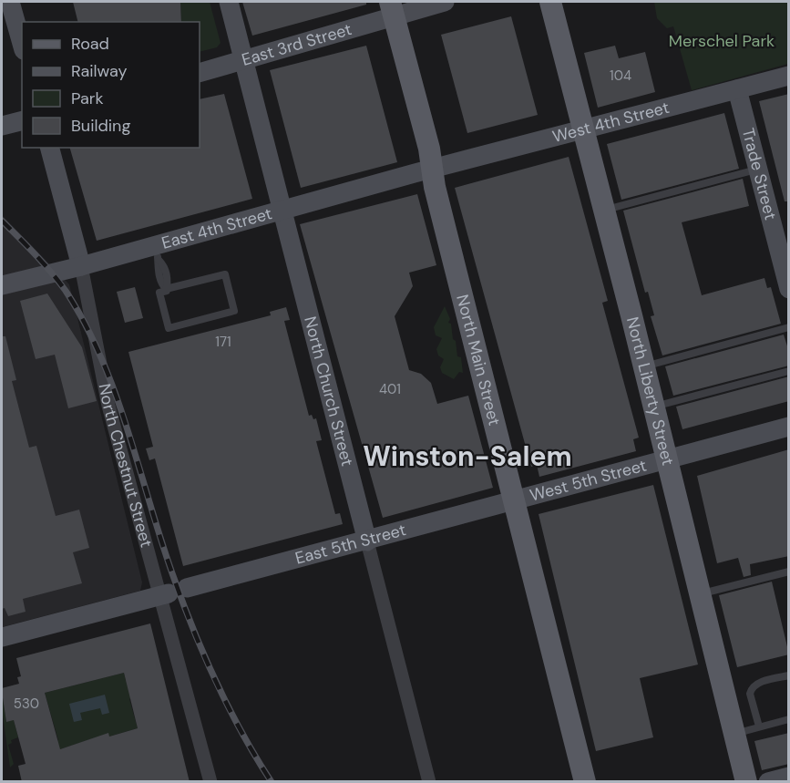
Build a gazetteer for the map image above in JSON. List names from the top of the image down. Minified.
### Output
{"streets":{"main road":["East 3rd Street","West 4th Street","Trade Street","East 4th Street","North Main Street","North Liberty Street","North Church Street","North Chestnut Street","West 5th Street","East 5th Street"]},"crossings":[["East 3rd Street","North Main Street"],["East 3rd Street","North Church Street"],["West 4th Street","Trade Street"],["West 4th Street","East 4th Street"],["West 4th Street","North Main Street"],["West 4th Street","North Liberty Street"],["East 4th Street","North Main Street"],["East 4th Street","North Church Street"],["East 4th Street","North Chestnut Street"],["North Main Street","West 5th Street"],["North Main Street","East 5th Street"],["North Liberty Street","West 5th Street"],["North Church Street","East 5th Street"],["West 5th Street","East 5th Street"]],"districts":["Winston-Salem"],"parks":["Merschel Park"],"house_numbers":["104","171","401","530"],"legend":["Road","Railway","Park","Building"]}
